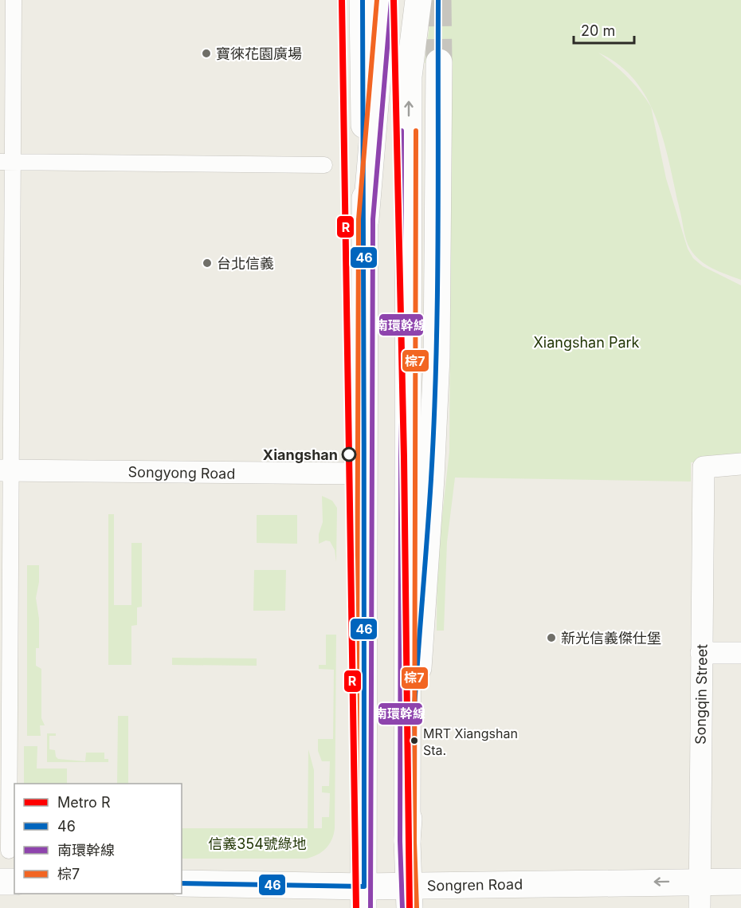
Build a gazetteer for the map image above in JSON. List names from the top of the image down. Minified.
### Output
{"streets":{"main road":["Songren Road"],"street":["Songyong Road","Songqin Street"]},"crossings":[["Songqin Street","Songren Road"]],"one_way":["Songren Road"],"parks":["Xiangshan Park","信義354號綠地"],"places":["寶徠花園廣場","台北信義","Xiangshan","新光信義傑仕堡","MRT Xiangshan Sta."],"lines":["metro line R","transit line 46","transit line 棕7","transit line 南環幹線"],"legend":["Metro R","46","南環幹線","棕7"],"scale_bar":"20 m"}
